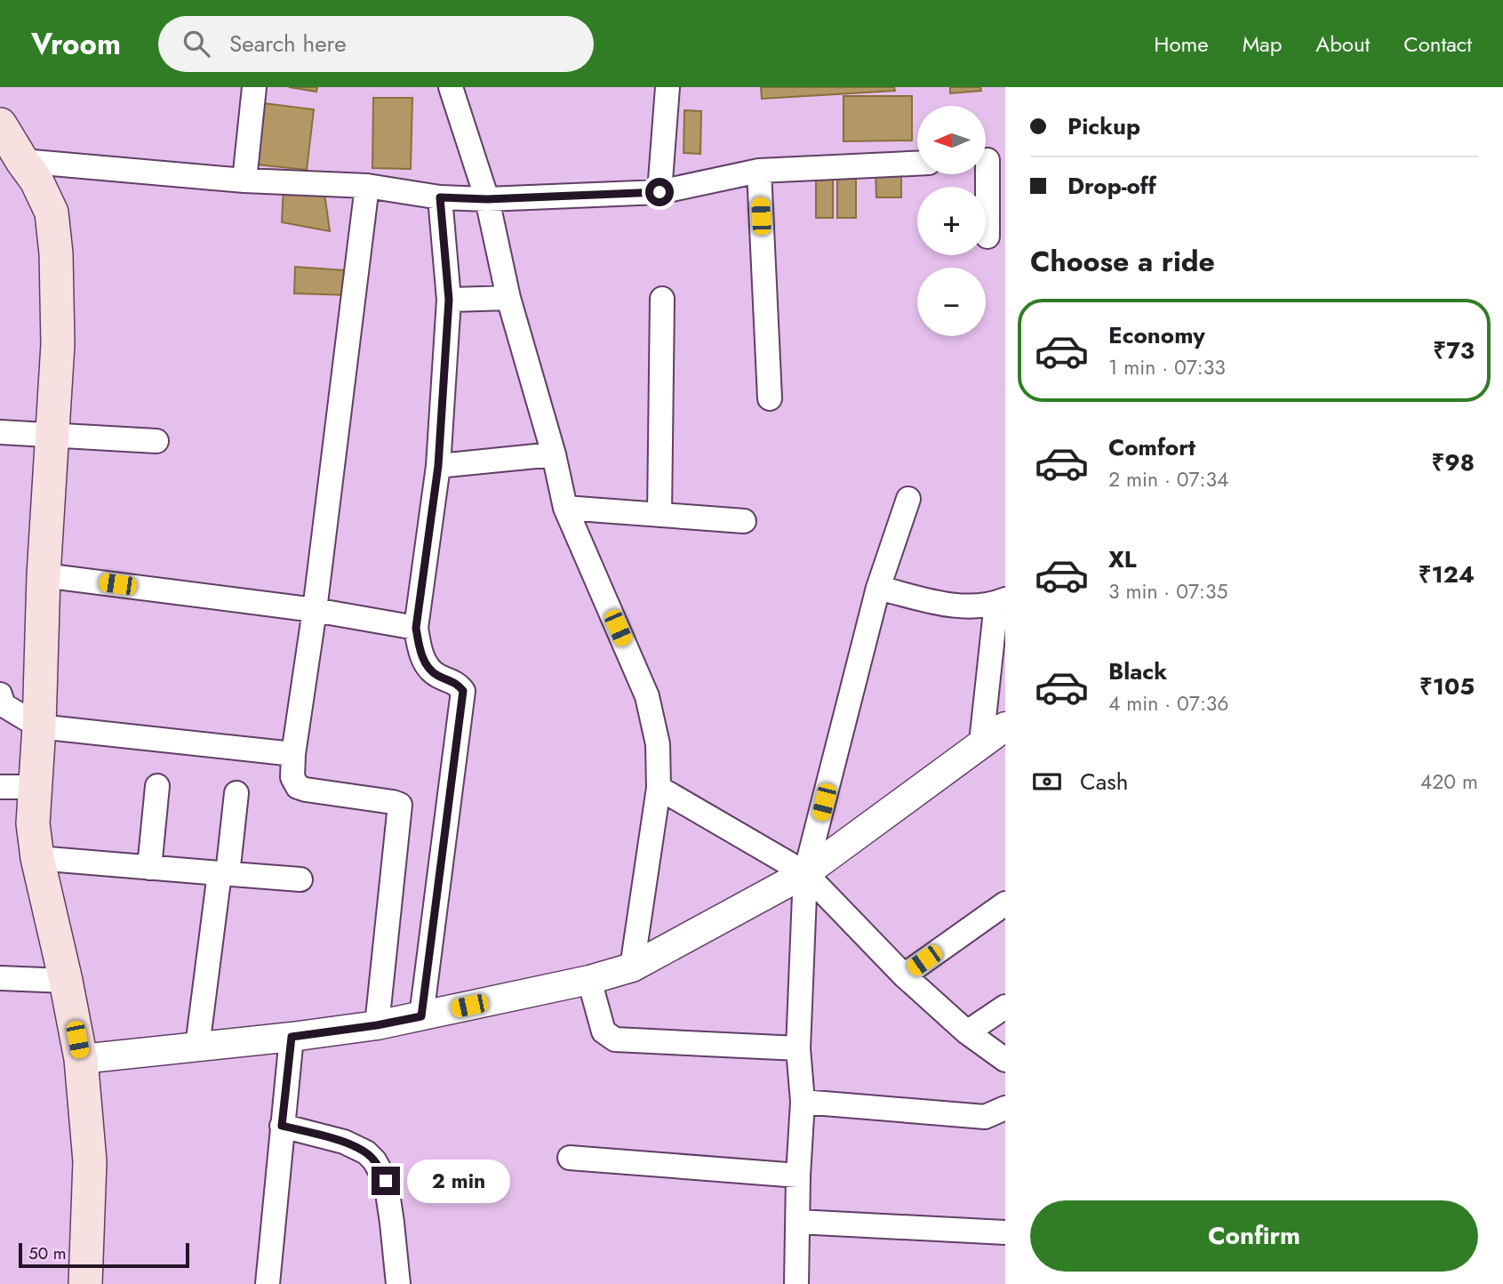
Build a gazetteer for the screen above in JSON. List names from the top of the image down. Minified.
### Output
{"scale_bar":"50 m","north":"left","page":{"header":"Vroom","search":"Search here","nav":["Home","Map","About","Contact"],"banner":["Pickup","Drop-off"],"map_buttons":["+","−"],"heading":"Choose a ride","list":[{"name":"Economy","note":"1 min · 07:33","value":"₹73"},{"name":"Comfort","note":"2 min · 07:34","value":"₹98"},{"name":"XL","note":"3 min · 07:35","value":"₹124"},{"name":"Black","note":"4 min · 07:36","value":"₹105"}],"pay":["Cash","420 m"],"bubble":"2 min","buttons":"Confirm","scale":"50 m"}}
